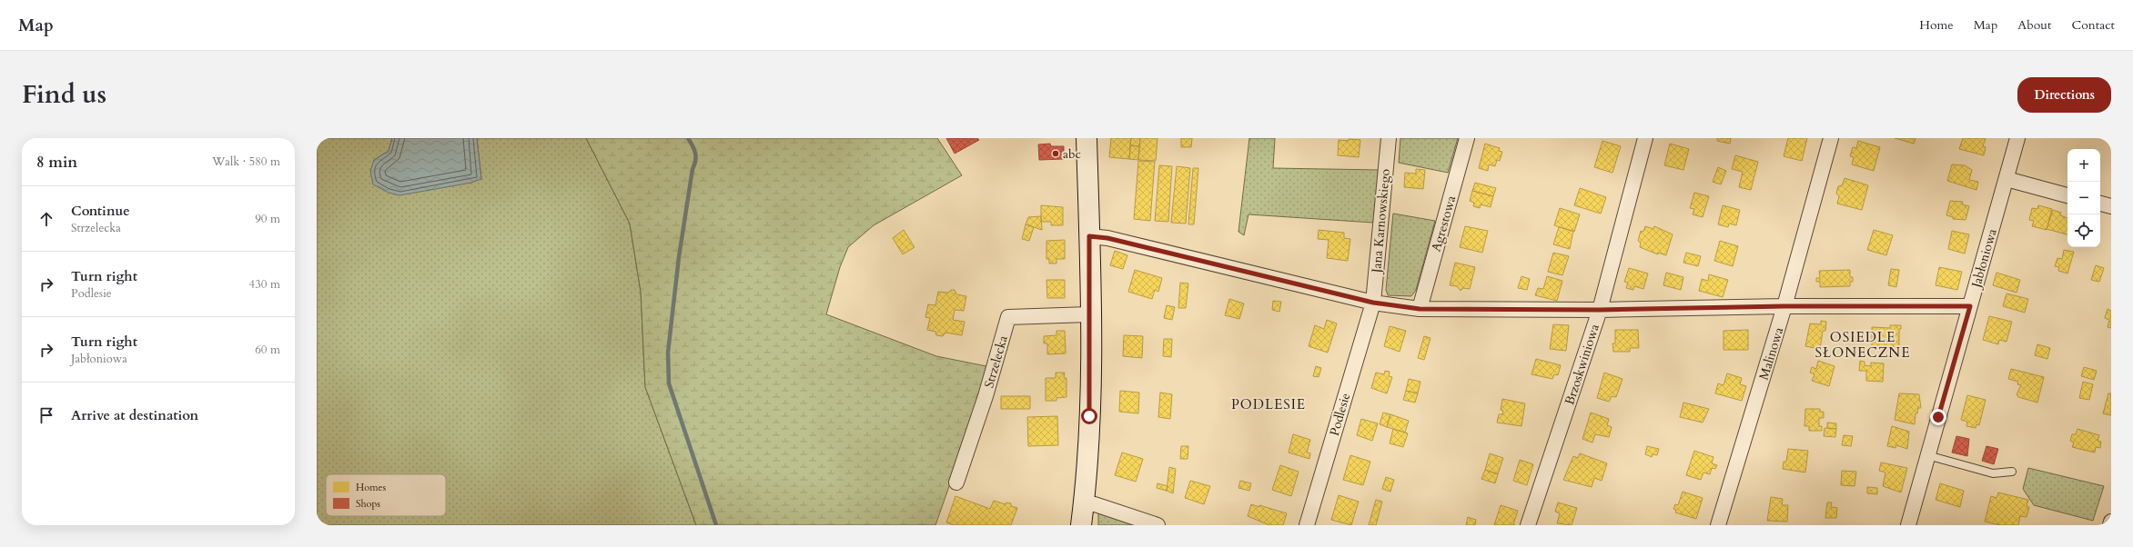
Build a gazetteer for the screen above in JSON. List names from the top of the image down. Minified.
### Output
{"streets":{"street":["Jana Karnowskiego","Agrestowa","Jabłoniowa","Malinowa","Strzelecka","Brzoskwiniowa","Podlesie"]},"crossings":[["Jana Karnowskiego","Podlesie"]],"districts":["OSIEDLE SŁONECZNE","PODLESIE"],"places":["abc"],"legend":["Homes","Shops"],"page":{"header":"Map","nav":["Home","Map","About","Contact"],"title":"Find us","buttons":"Directions","heading":["8 min","Walk · 580 m"],"map_buttons":["+","−"],"list":[["Continue","Strzelecka","90 m"],["Turn right","Podlesie","430 m"],["Turn right","Jabłoniowa","60 m"],"Arrive at destination"]}}
